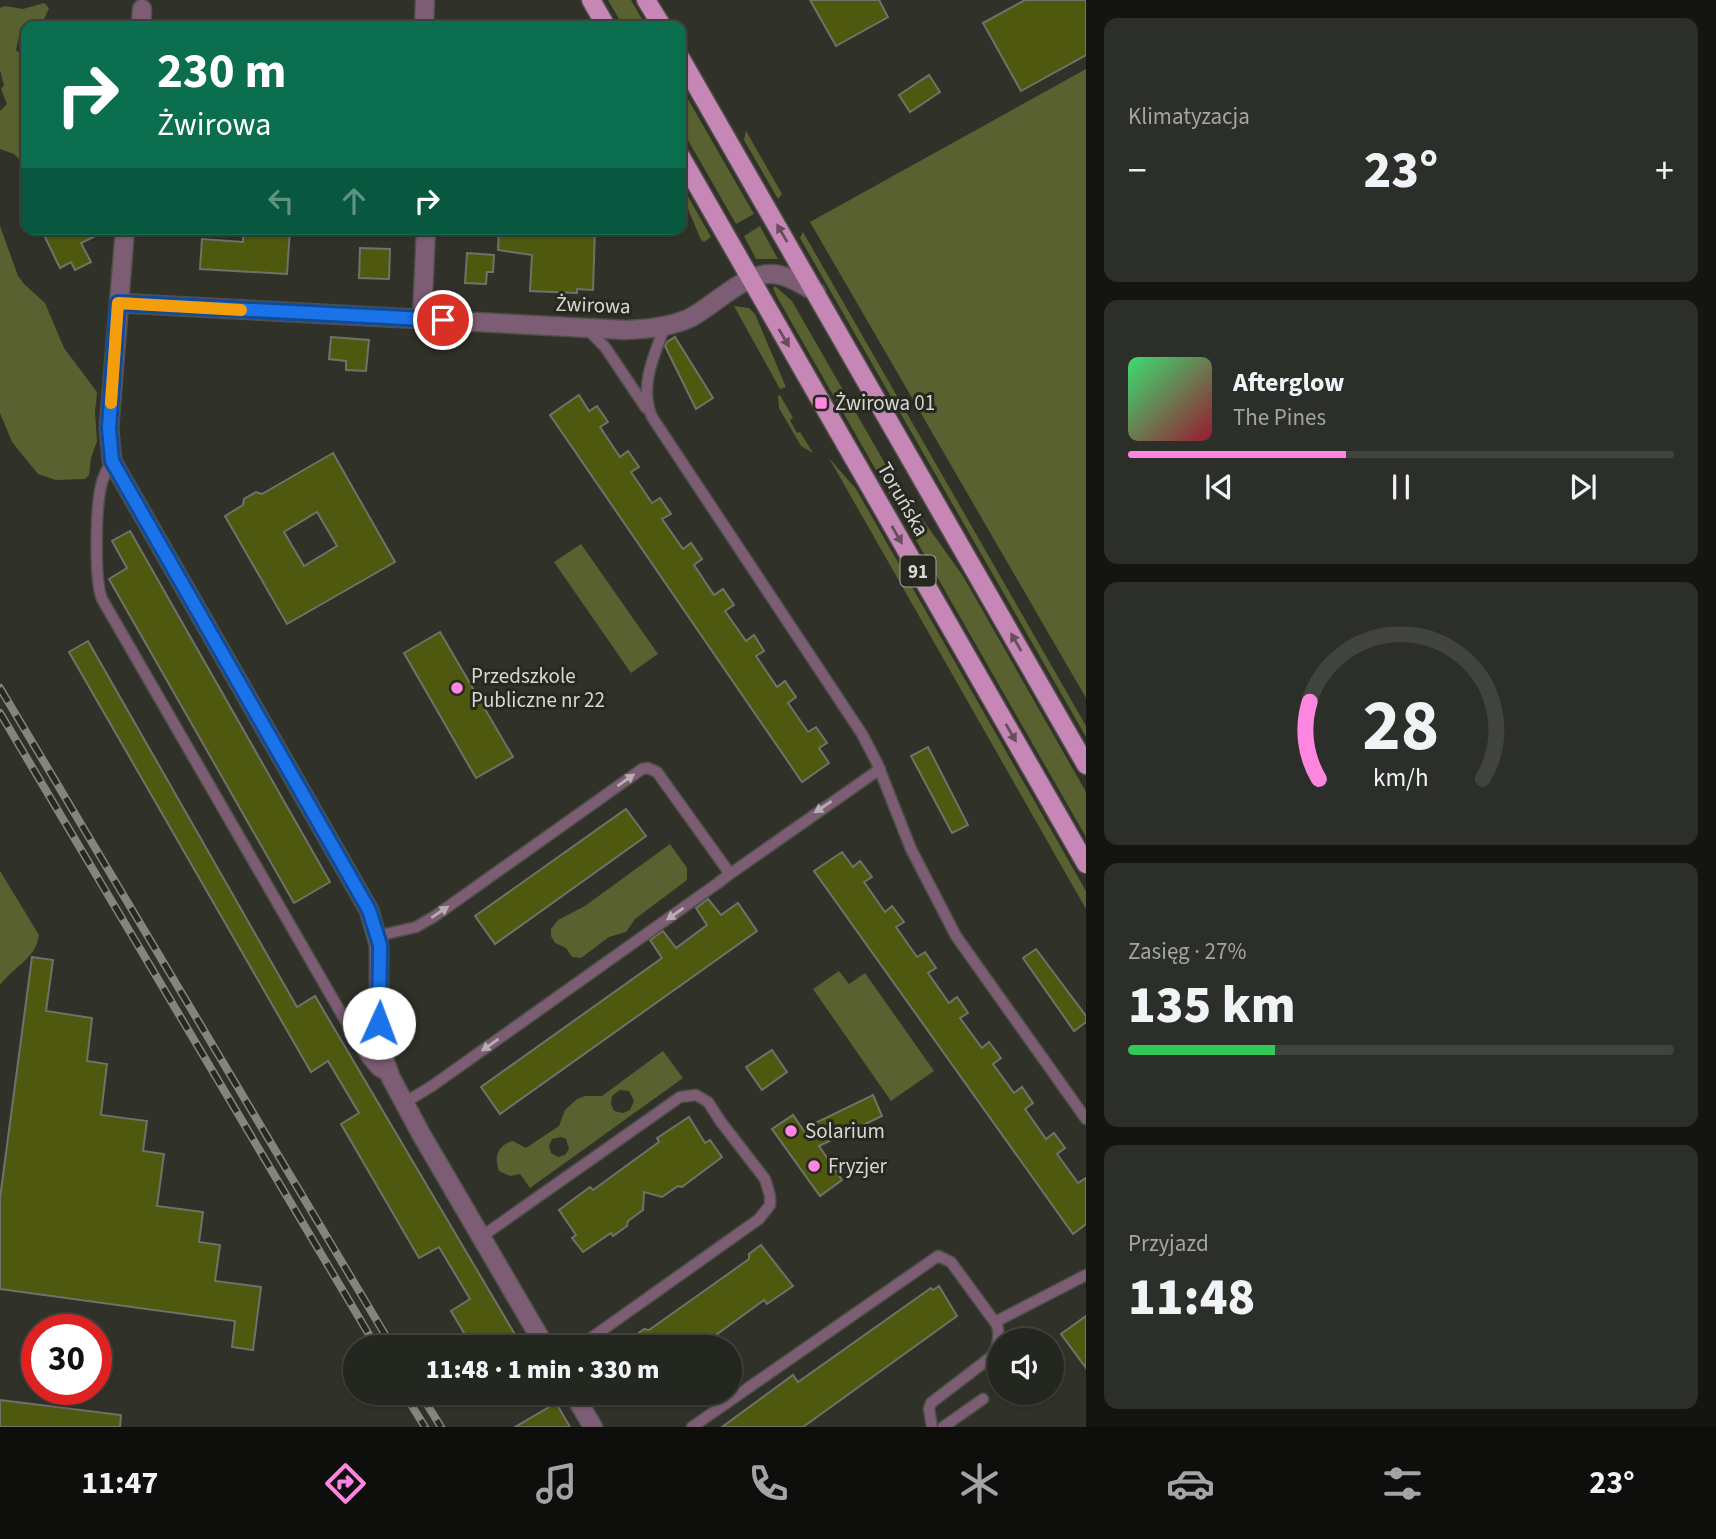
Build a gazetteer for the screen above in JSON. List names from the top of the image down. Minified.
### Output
{"streets":{"main road":["Toruńska","91"],"street":["Żwirowa"]},"crossings":[["Żwirowa","Toruńska"]],"places":{"transit":["Żwirowa 01"],"other":["Przedszkole Publiczne nr 22","Solarium","Fryzjer"]},"page":{"tile":["Klimatyzacja",["Zasięg · 27%","135 km"],["Przyjazd","11:48"]],"turn":["230 m","Żwirowa"],"heat":["−","23°","+"],"song":["Afterglow","The Pines"],"limit":"30","trip":"11:48 · 1 min · 330 m","tabs":["11:47","23°"],"gauge":["28","km/h"]}}
